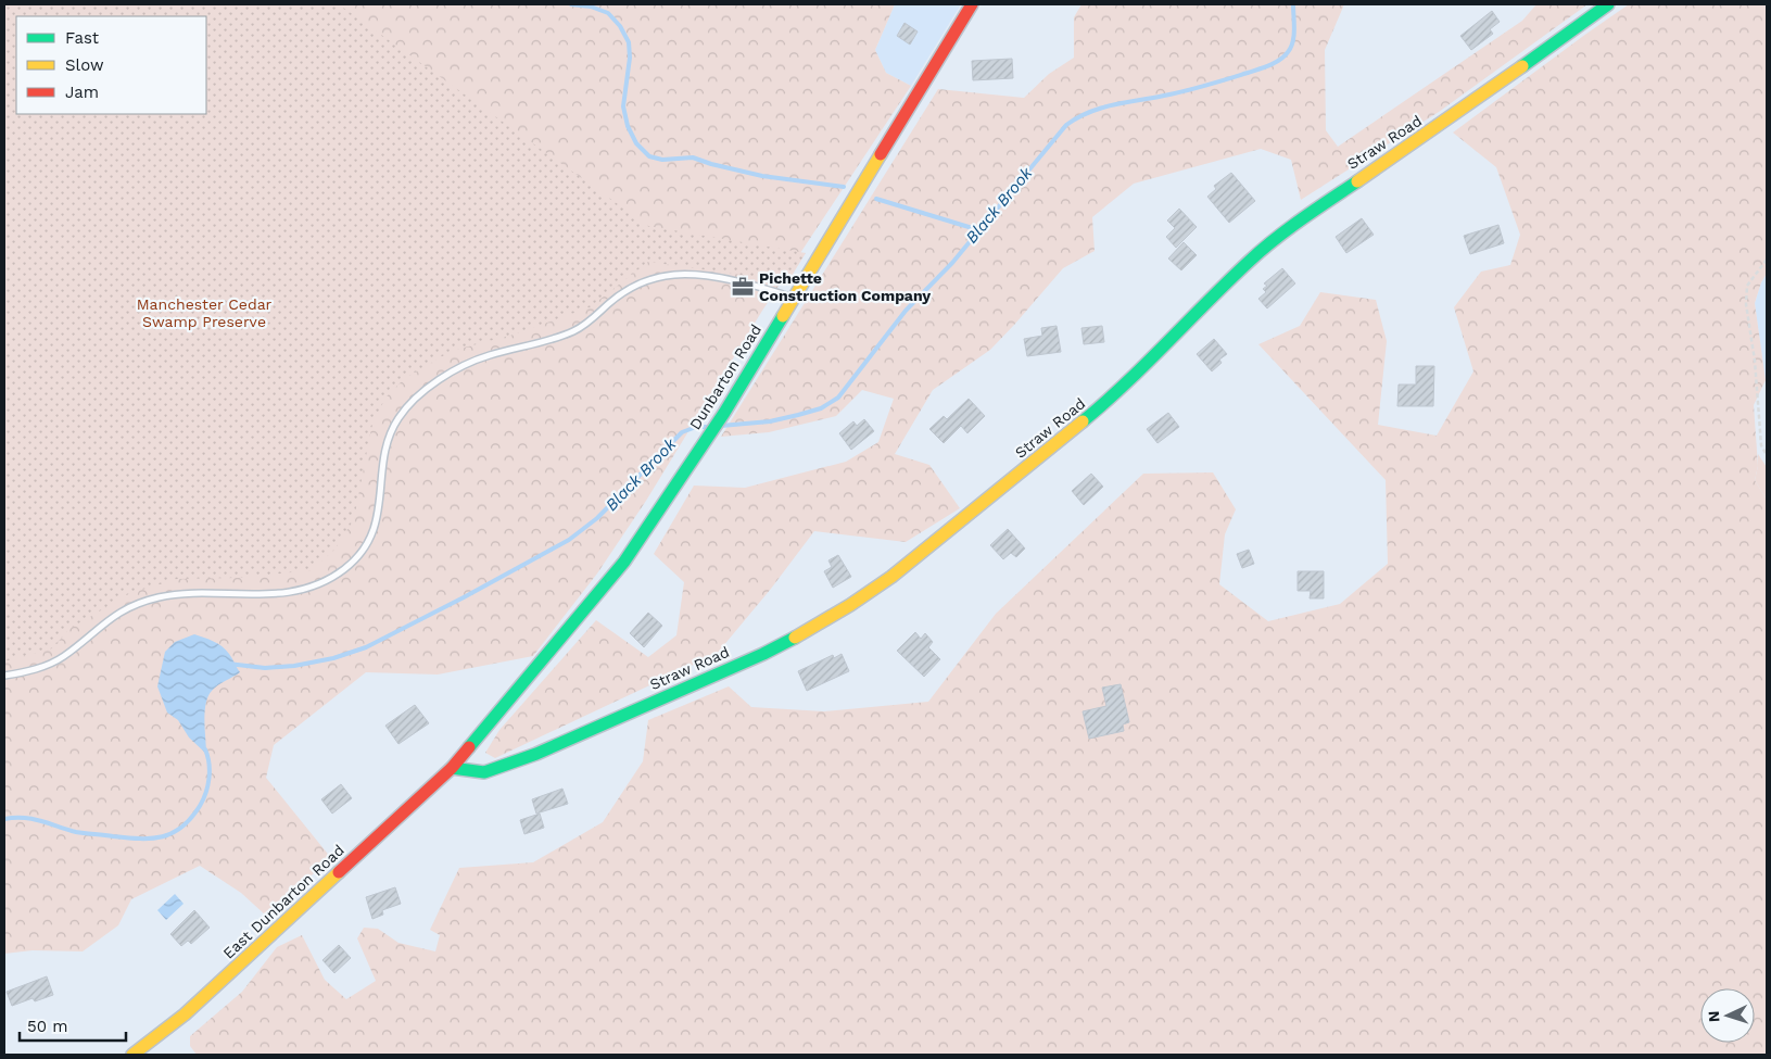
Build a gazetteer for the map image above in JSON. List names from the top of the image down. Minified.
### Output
{"streets":{"street":["Straw Road","Dunbarton Road","East Dunbarton Road"]},"crossings":[["Straw Road","Dunbarton Road"],["Straw Road","East Dunbarton Road"],["Dunbarton Road","East Dunbarton Road"]],"water":["Black Brook"],"parks":["Manchester Cedar Swamp Preserve"],"places":{"office":["Pichette Construction Company"]},"legend":["Fast","Slow","Jam"],"scale_bar":"50 m","north":"left"}
